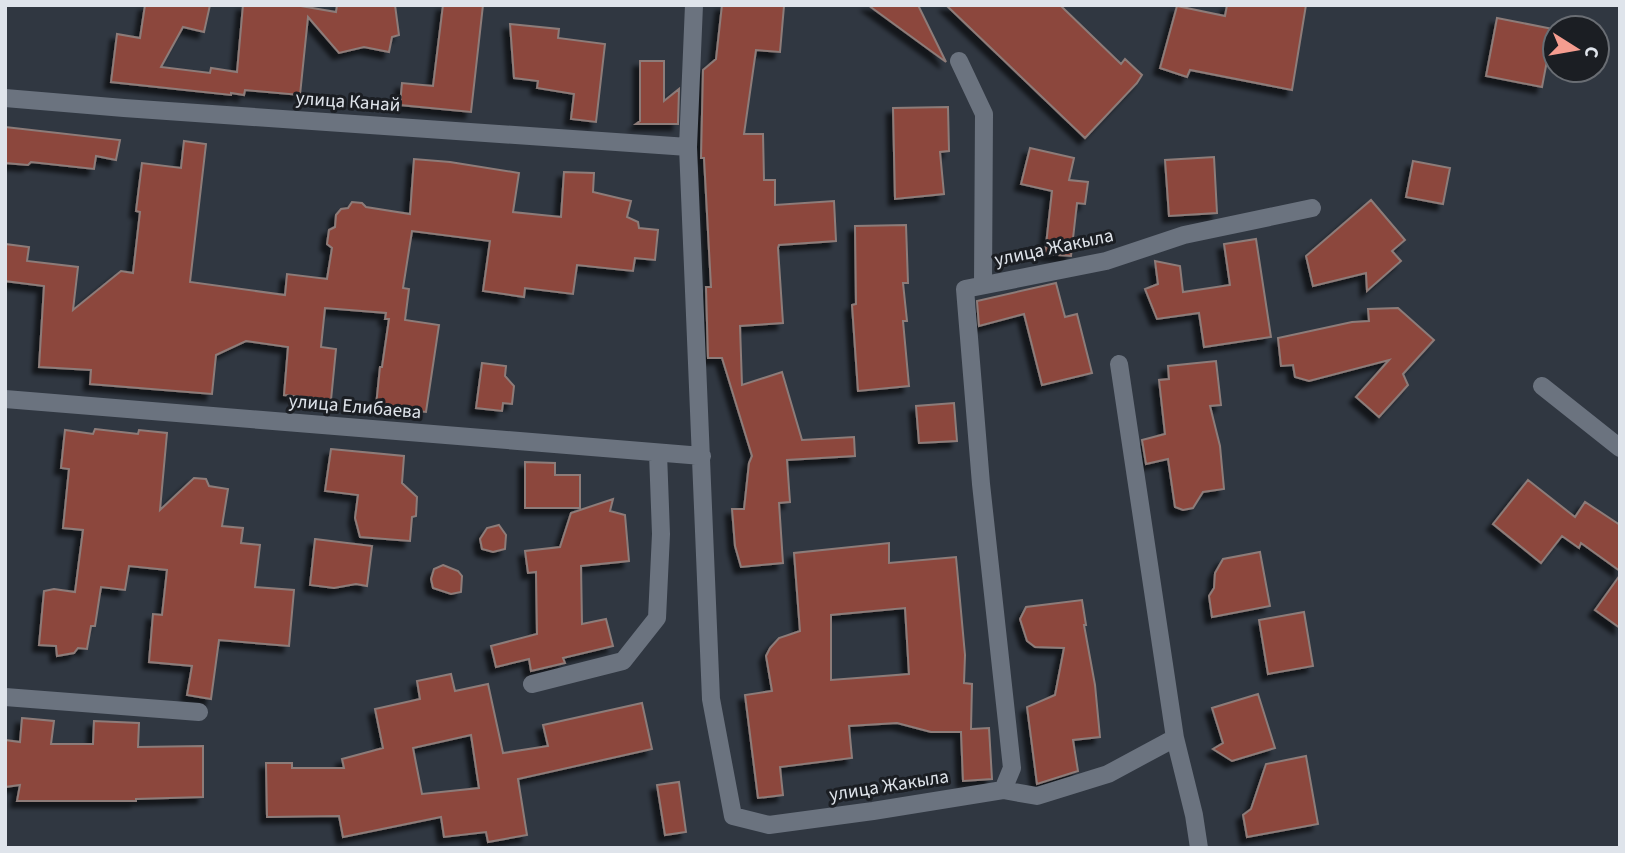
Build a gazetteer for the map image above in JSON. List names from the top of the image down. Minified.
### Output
{"streets":{"street":["улица Канай","улица Жакыла","улица Елибаева"]},"crossings":[["улица Канай","улица Жакыла"],["улица Жакыла","улица Елибаева"]],"north":"right"}
